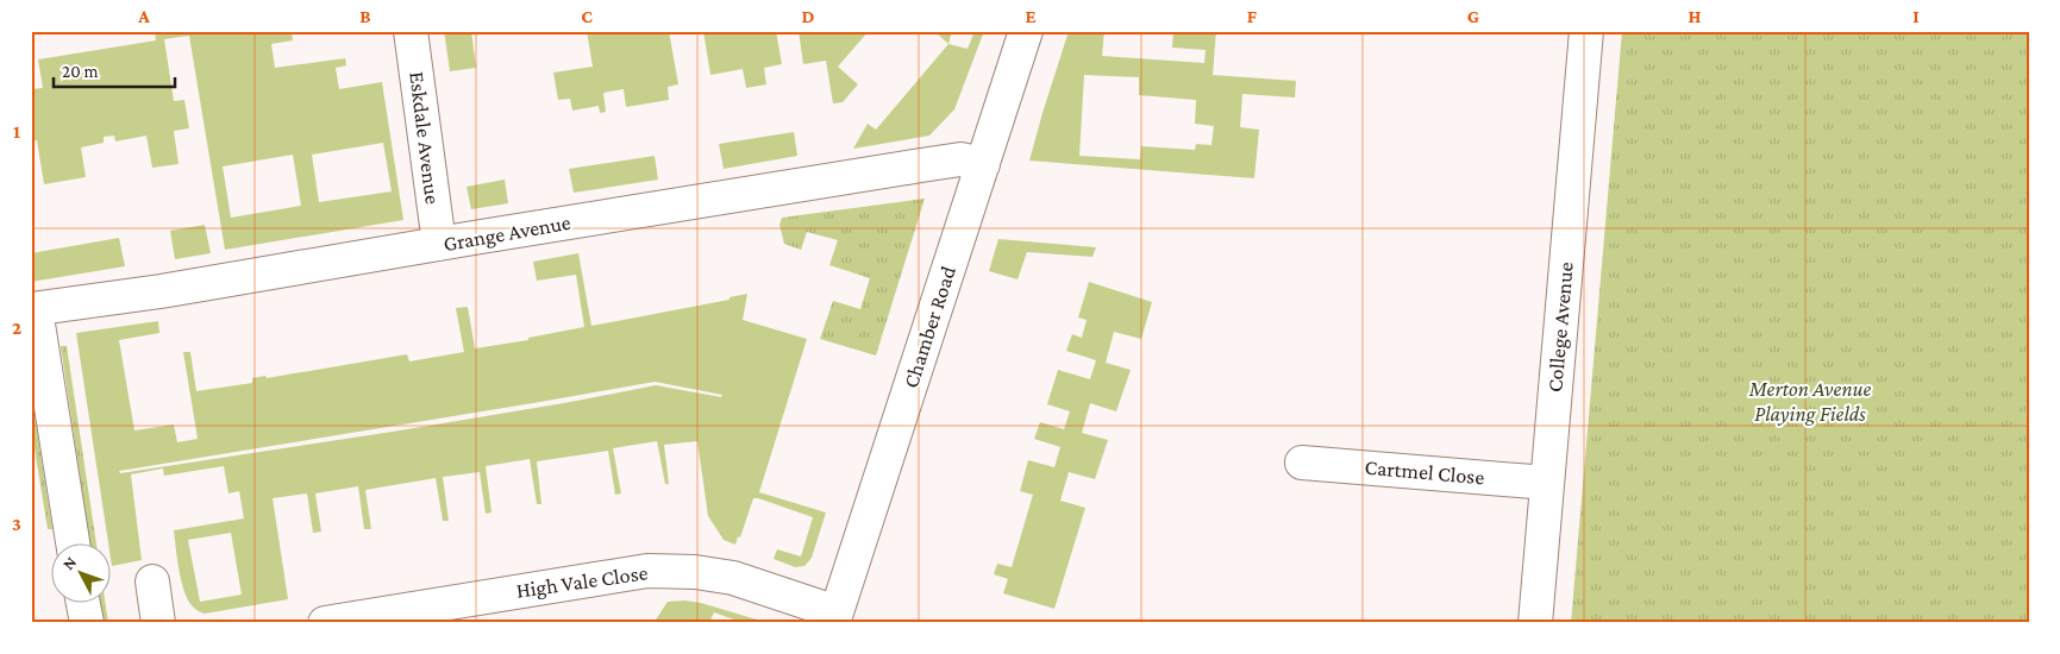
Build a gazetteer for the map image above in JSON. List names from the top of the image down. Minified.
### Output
{"streets":{"street":["Eskdale Avenue","Grange Avenue","Chamber Road","College Avenue","Cartmel Close","High Vale Close"]},"crossings":[["Eskdale Avenue","Grange Avenue"],["Grange Avenue","Chamber Road"],["Chamber Road","High Vale Close"],["College Avenue","Cartmel Close"]],"parks":["Merton Avenue Playing Fields"],"scale_bar":"20 m","north":"top left","grid":{"columns":["A","B","C","D","E","F","G","H","I"],"rows":["1","2","3"]}}
